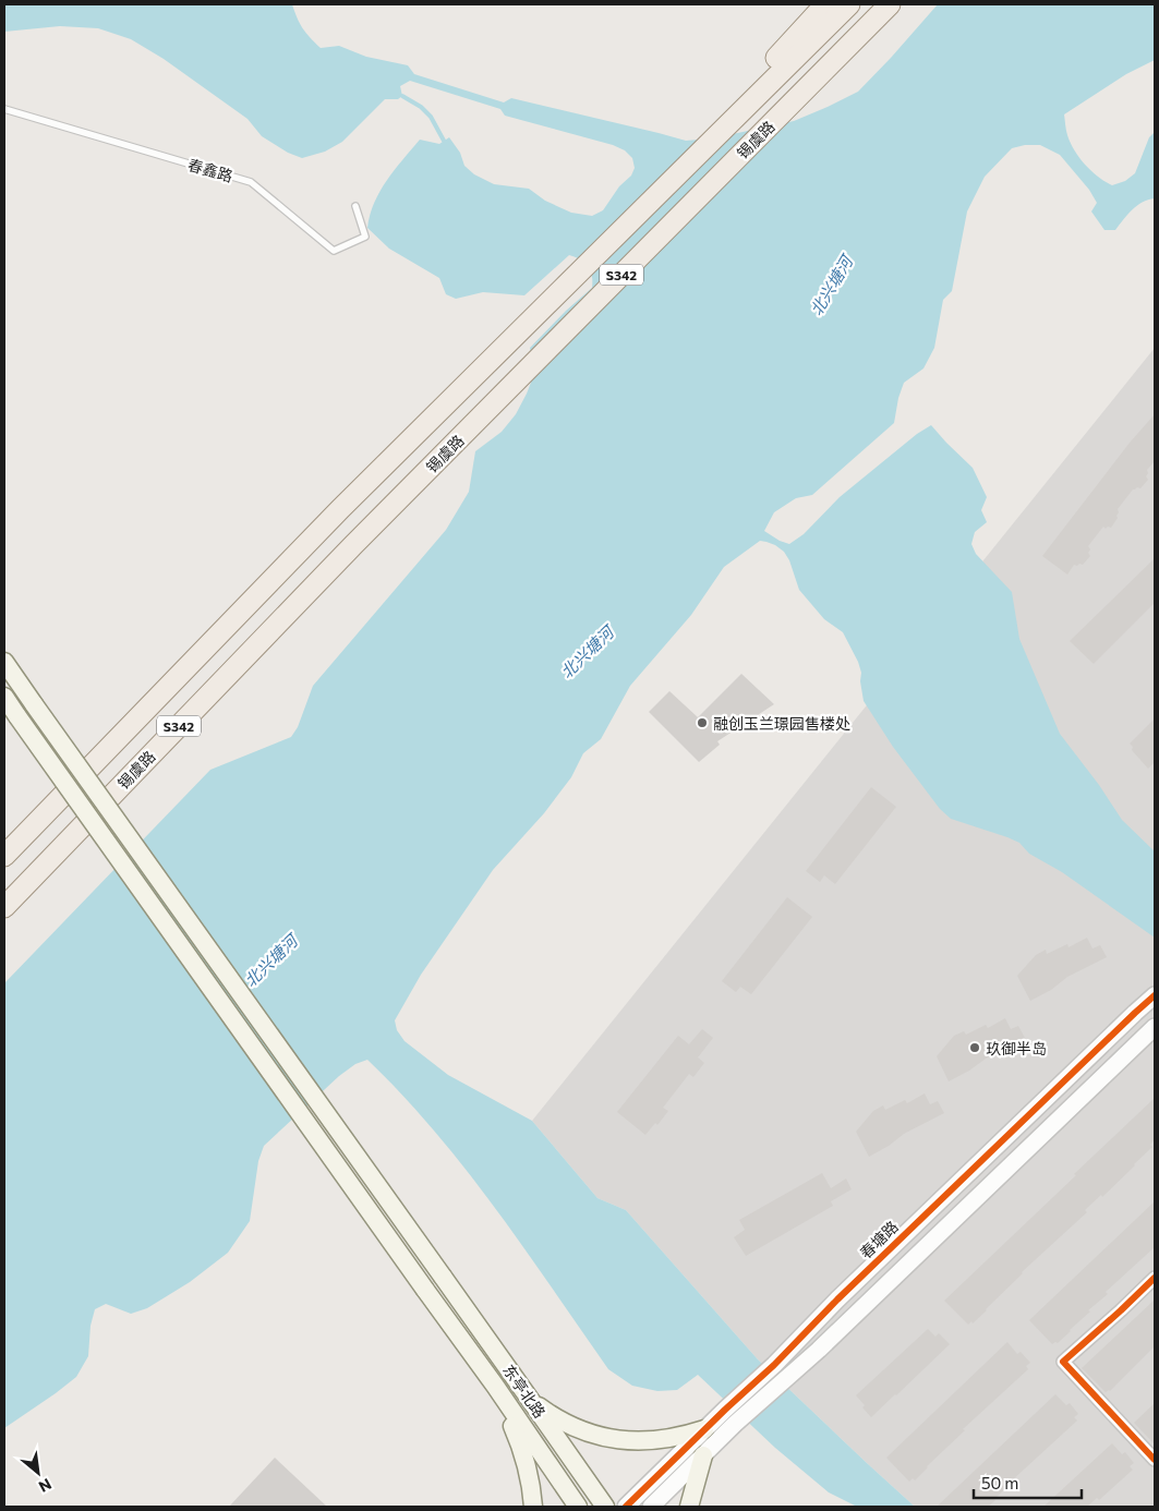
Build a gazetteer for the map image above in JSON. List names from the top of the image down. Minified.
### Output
{"streets":{"main road":["锡虞路","S342","东亭北路"],"street":["春塘路"],"lane":["春鑫路"]},"water":["北兴塘河"],"places":["融创玉兰璟园售楼处","玖御半岛"],"scale_bar":"50 m","north":"bottom right"}
